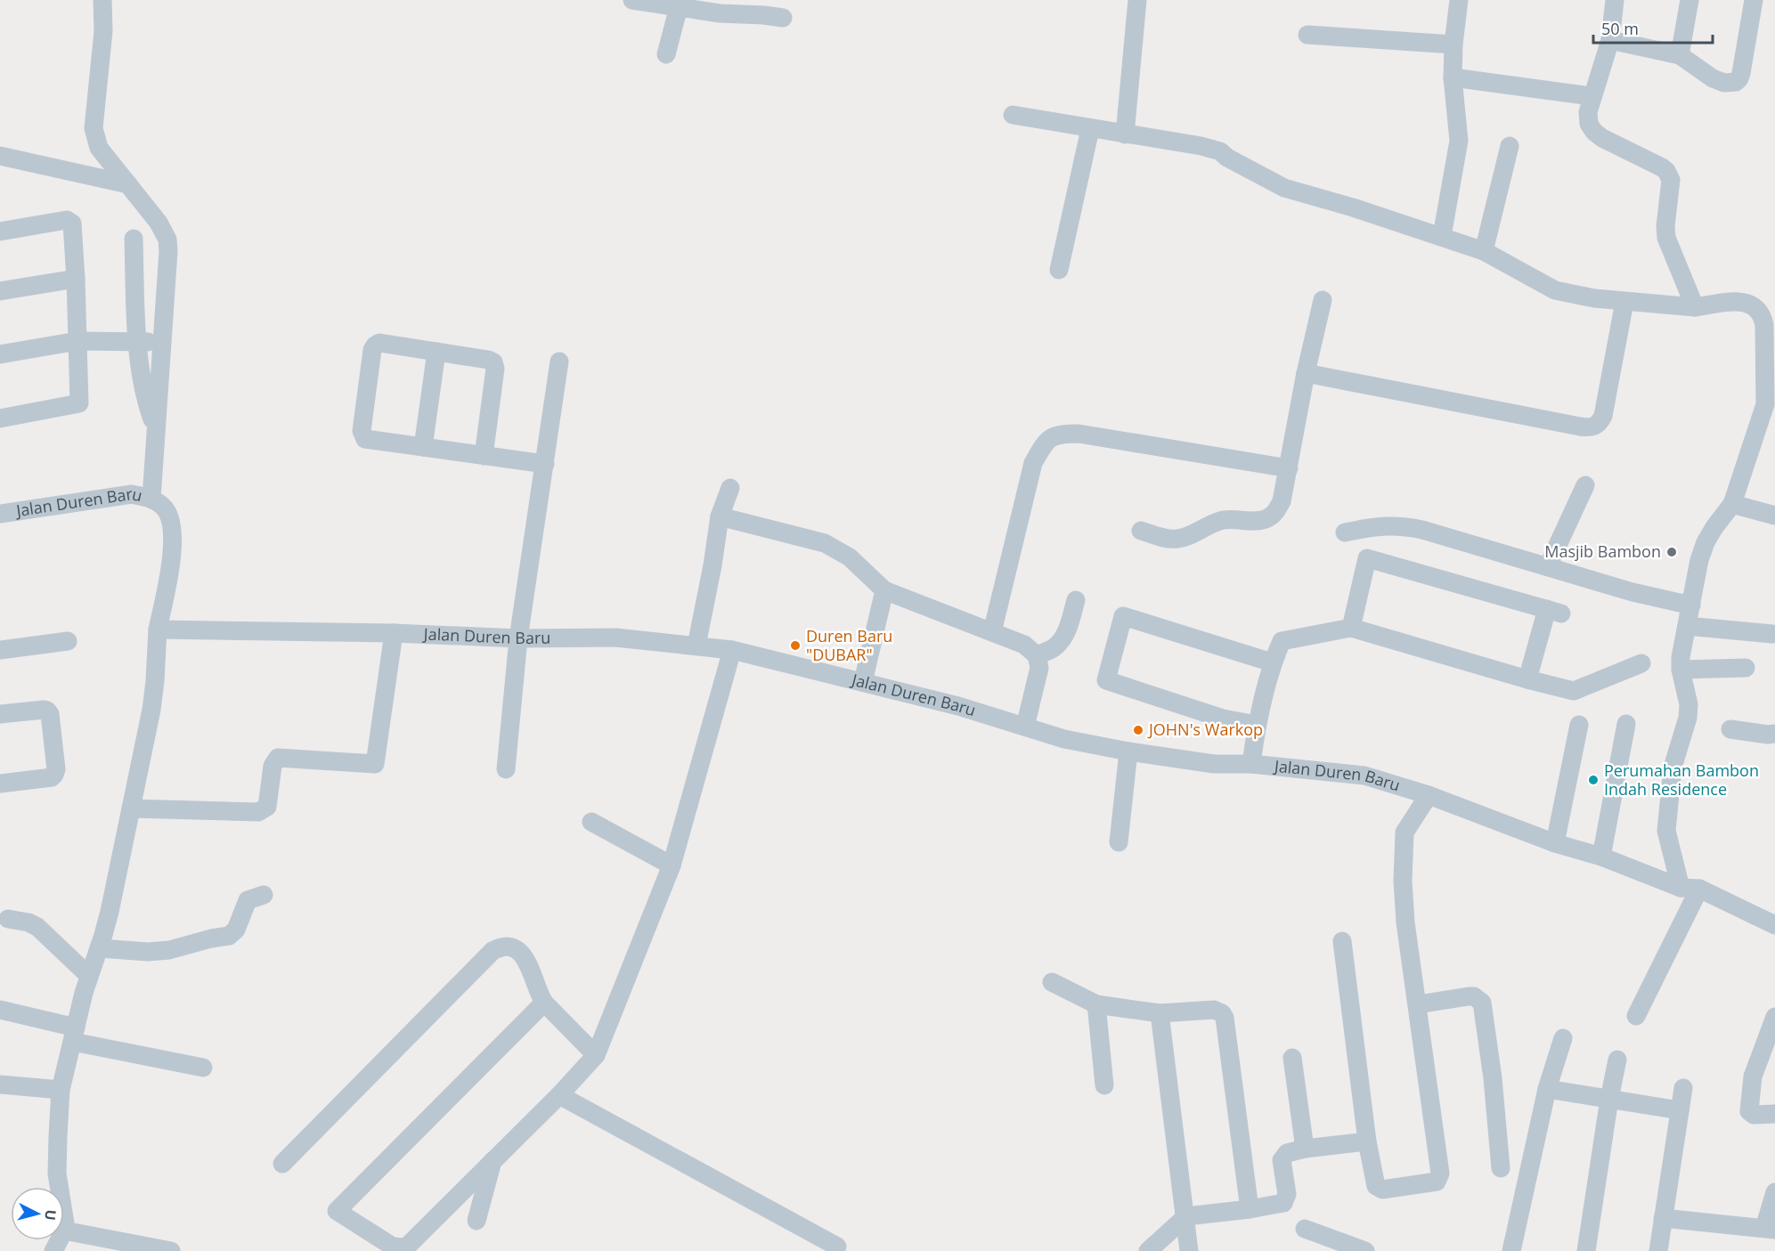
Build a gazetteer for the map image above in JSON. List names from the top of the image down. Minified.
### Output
{"streets":{"street":["Jalan Duren Baru"]},"places":["Masjib Bambon","Duren Baru \"DUBAR\"","JOHN's Warkop","Perumahan Bambon Indah Residence"],"scale_bar":"50 m","north":"right"}
